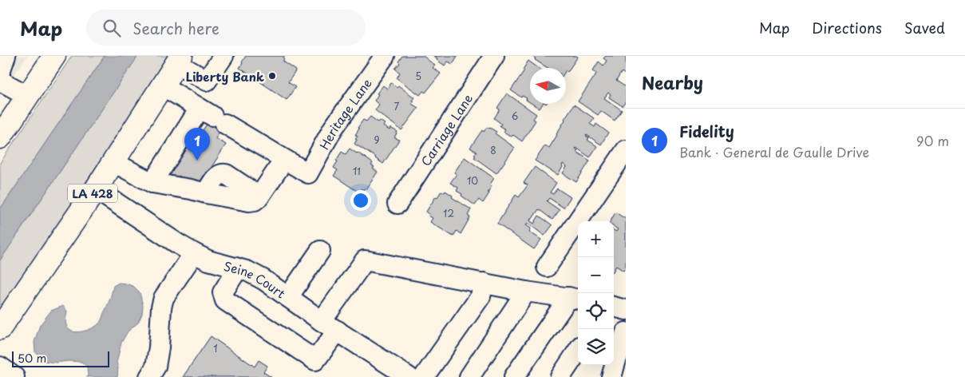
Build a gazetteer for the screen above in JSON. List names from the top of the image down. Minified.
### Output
{"streets":{"main road":["LA 428"],"street":["Heritage Lane","Carriage Lane","Seine Court"]},"crossings":[["LA 428","Seine Court"]],"places":["Liberty Bank"],"house_numbers":["5","7","6","9","8","11","10","12","1"],"scale_bar":"50 m","north":"left","page":{"header":"Map","search":"Search here","nav":["Map","Directions","Saved"],"heading":"Nearby","list":[{"mark":"1","name":"Fidelity","note":"Bank · General de Gaulle Drive","value":"90 m"}],"pins":"1","map_buttons":["+","−"],"scale":"50 m"}}
